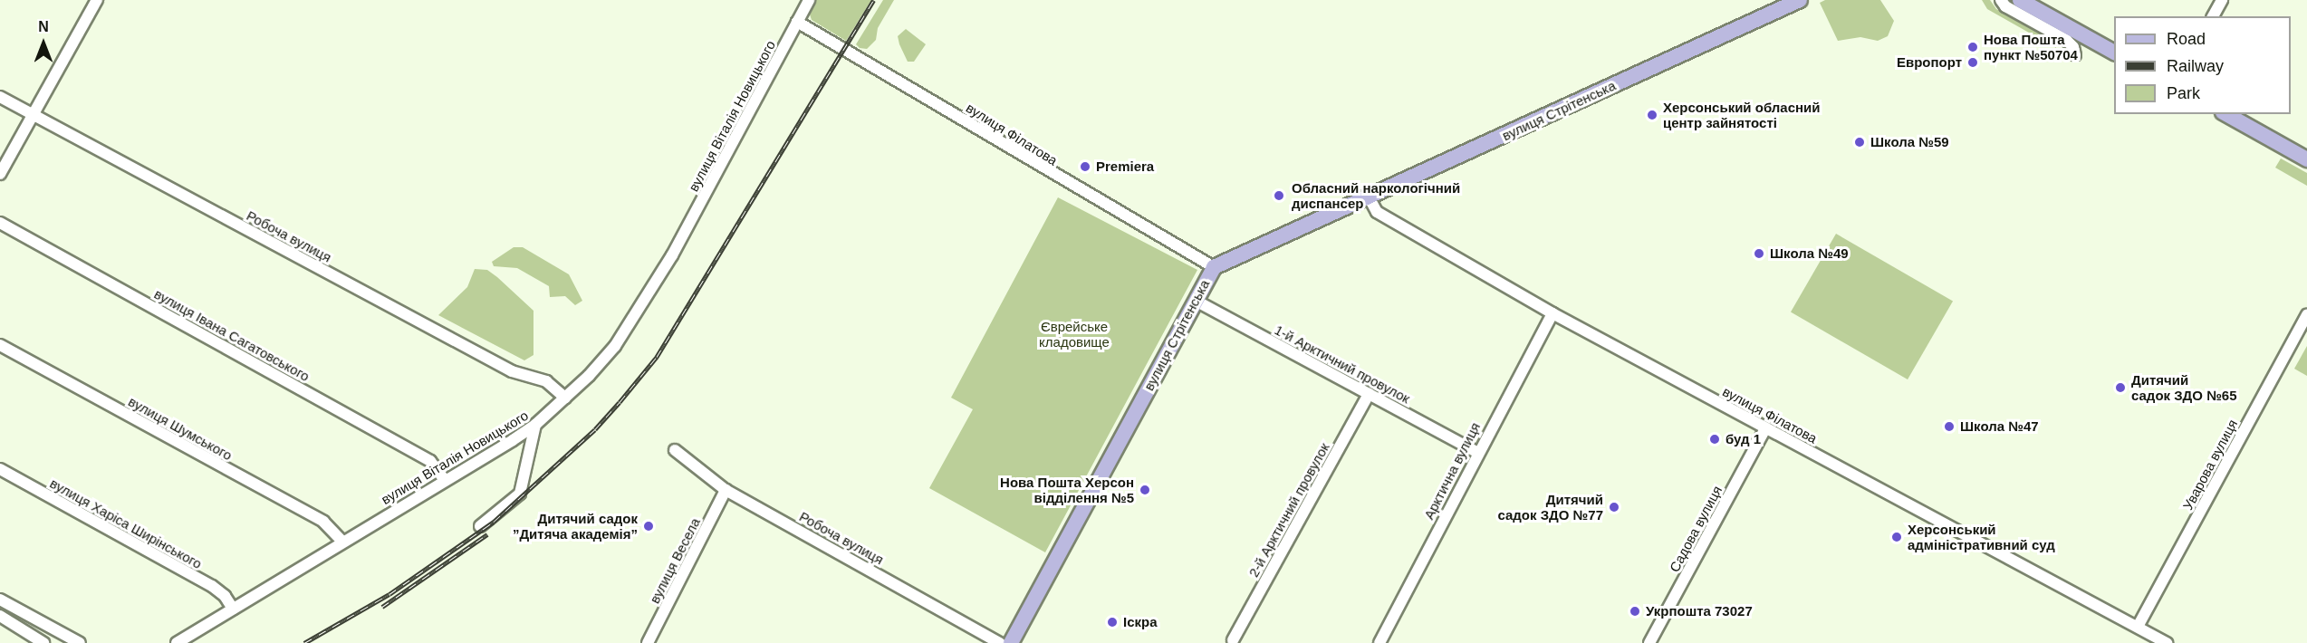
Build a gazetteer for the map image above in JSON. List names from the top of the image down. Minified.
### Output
{"streets":{"main road":["вулиця Стрітенська"],"street":["вулиця Віталія Новицького","вулиця Філатова","Робоча вулиця","вулиця Івана Сагатовського","1-й Арктичний провулок","вулиця Шумського","Уварова вулиця","Арктична вулиця","2-й Арктичний провулок","вулиця Харіса Ширінського","Садова вулиця","вулиця Весела"]},"crossings":[["вулиця Стрітенська","вулиця Філатова"],["вулиця Стрітенська","1-й Арктичний провулок"],["вулиця Віталія Новицького","вулиця Філатова"],["вулиця Віталія Новицького","Робоча вулиця"],["вулиця Віталія Новицького","вулиця Івана Сагатовського"],["вулиця Віталія Новицького","вулиця Шумського"],["вулиця Віталія Новицького","вулиця Харіса Ширінського"],["вулиця Філатова","Уварова вулиця"],["вулиця Філатова","Арктична вулиця"],["вулиця Філатова","Садова вулиця"],["Робоча вулиця","вулиця Весела"],["1-й Арктичний провулок","Арктична вулиця"],["1-й Арктичний провулок","2-й Арктичний провулок"]],"parks":["Єврейське кладовище"],"places":["Нова Пошта пункт №50704","Европорт","Херсонський обласний центр зайнятості","Школа №59","Premiera","Обласний наркологічний диспансер","Школа №49","Дитячий садок ЗДО №65","Школа №47","буд 1","Нова Пошта Херсон відділення №5","Дитячий садок ЗДО №77","Дитячий садок ”Дитяча академія”","Херсонський адміністративний суд","Укрпошта 73027","Іскра"],"legend":["Road","Railway","Park"],"north":"top"}
